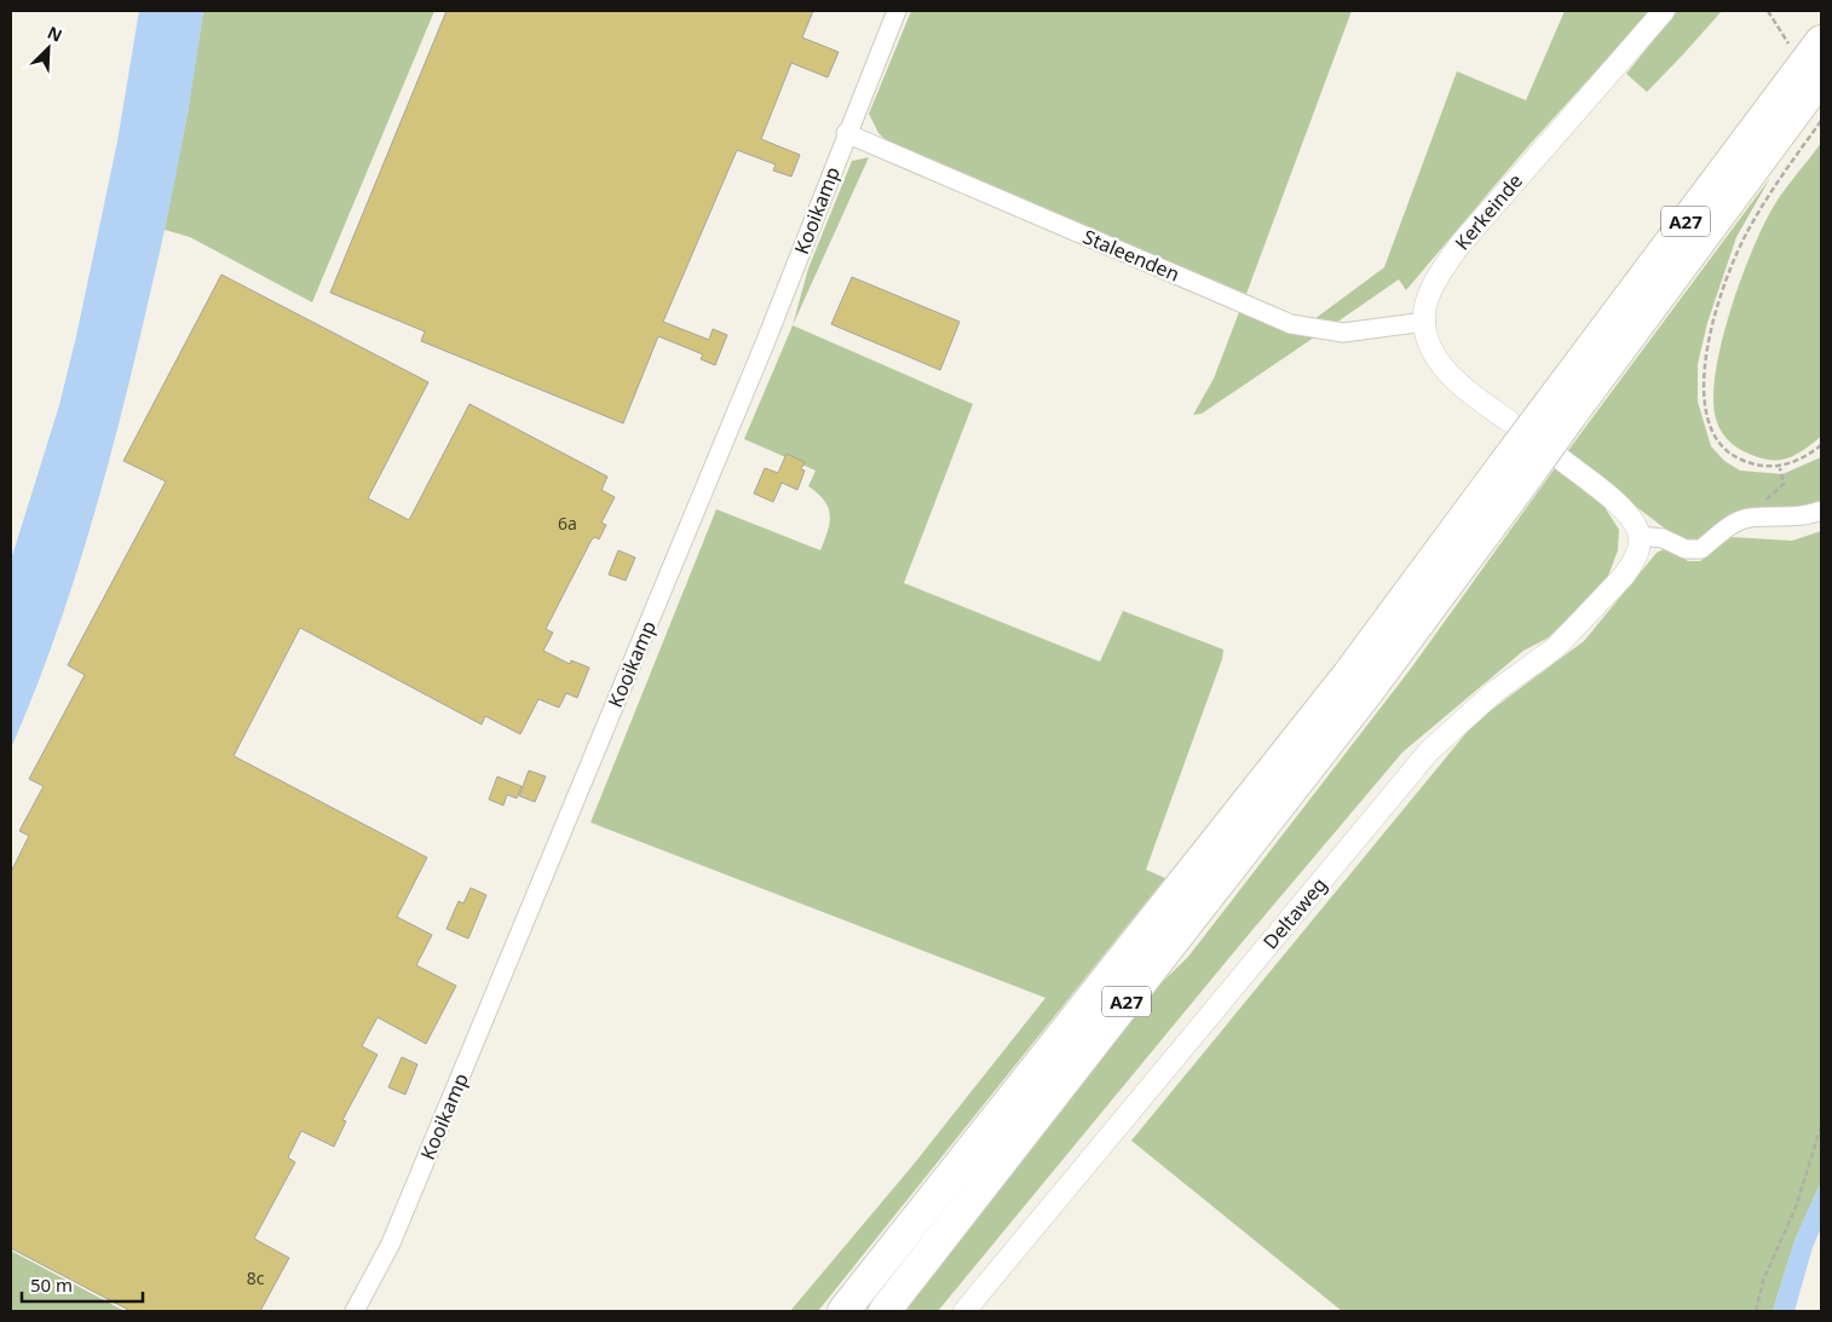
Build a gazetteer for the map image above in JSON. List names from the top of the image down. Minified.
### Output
{"streets":{"highway":["A27"],"street":["Kooikamp","Kerkeinde","Staleenden","Deltaweg"]},"crossings":[["Kooikamp","Staleenden"],["Kerkeinde","Staleenden"]],"house_numbers":["6a","8c"],"scale_bar":"50 m","north":"top right"}
